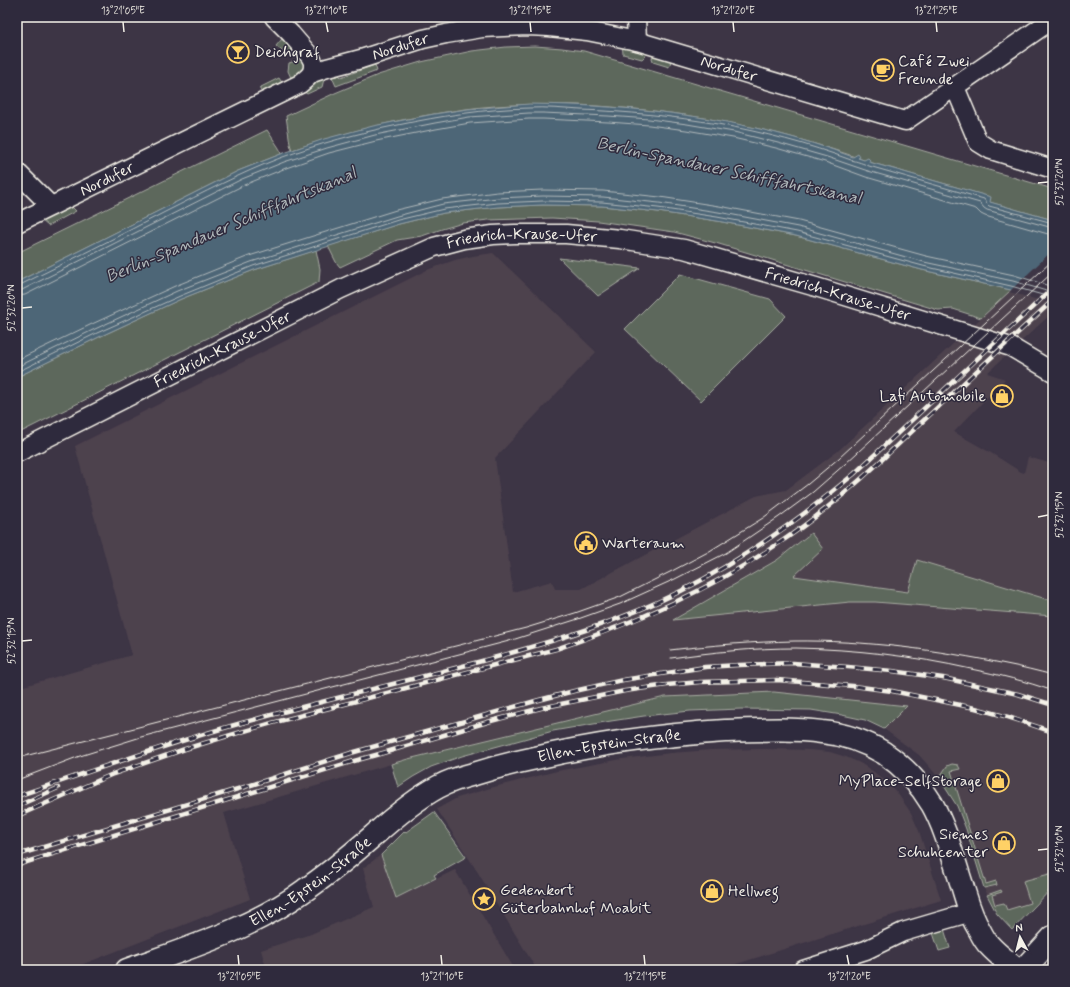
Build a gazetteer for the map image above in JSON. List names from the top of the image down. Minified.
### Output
{"streets":{"main road":["Ellen-Epstein-Straße"],"street":["Nordufer","Friedrich-Krause-Ufer"]},"water":["Berlin-Spandauer Schifffahrtskanal"],"places":{"bar":["Deichgraf"],"cafe":["Café Zwei Freunde"],"shop":["Lafi Automobile","MyPlace-SelfStorage","Siemes Schuhcenter","Hellweg"],"public building":["Warteraum"],"place":["Gedenkort Güterbahnhof Moabit"]},"north":"top","coordinates":["13°21'05\"E","13°21'10\"E","13°21'15\"E","13°21'20\"E","13°21'25\"E","52°32'20\"N","52°32'15\"N","52°32'10\"N"]}
